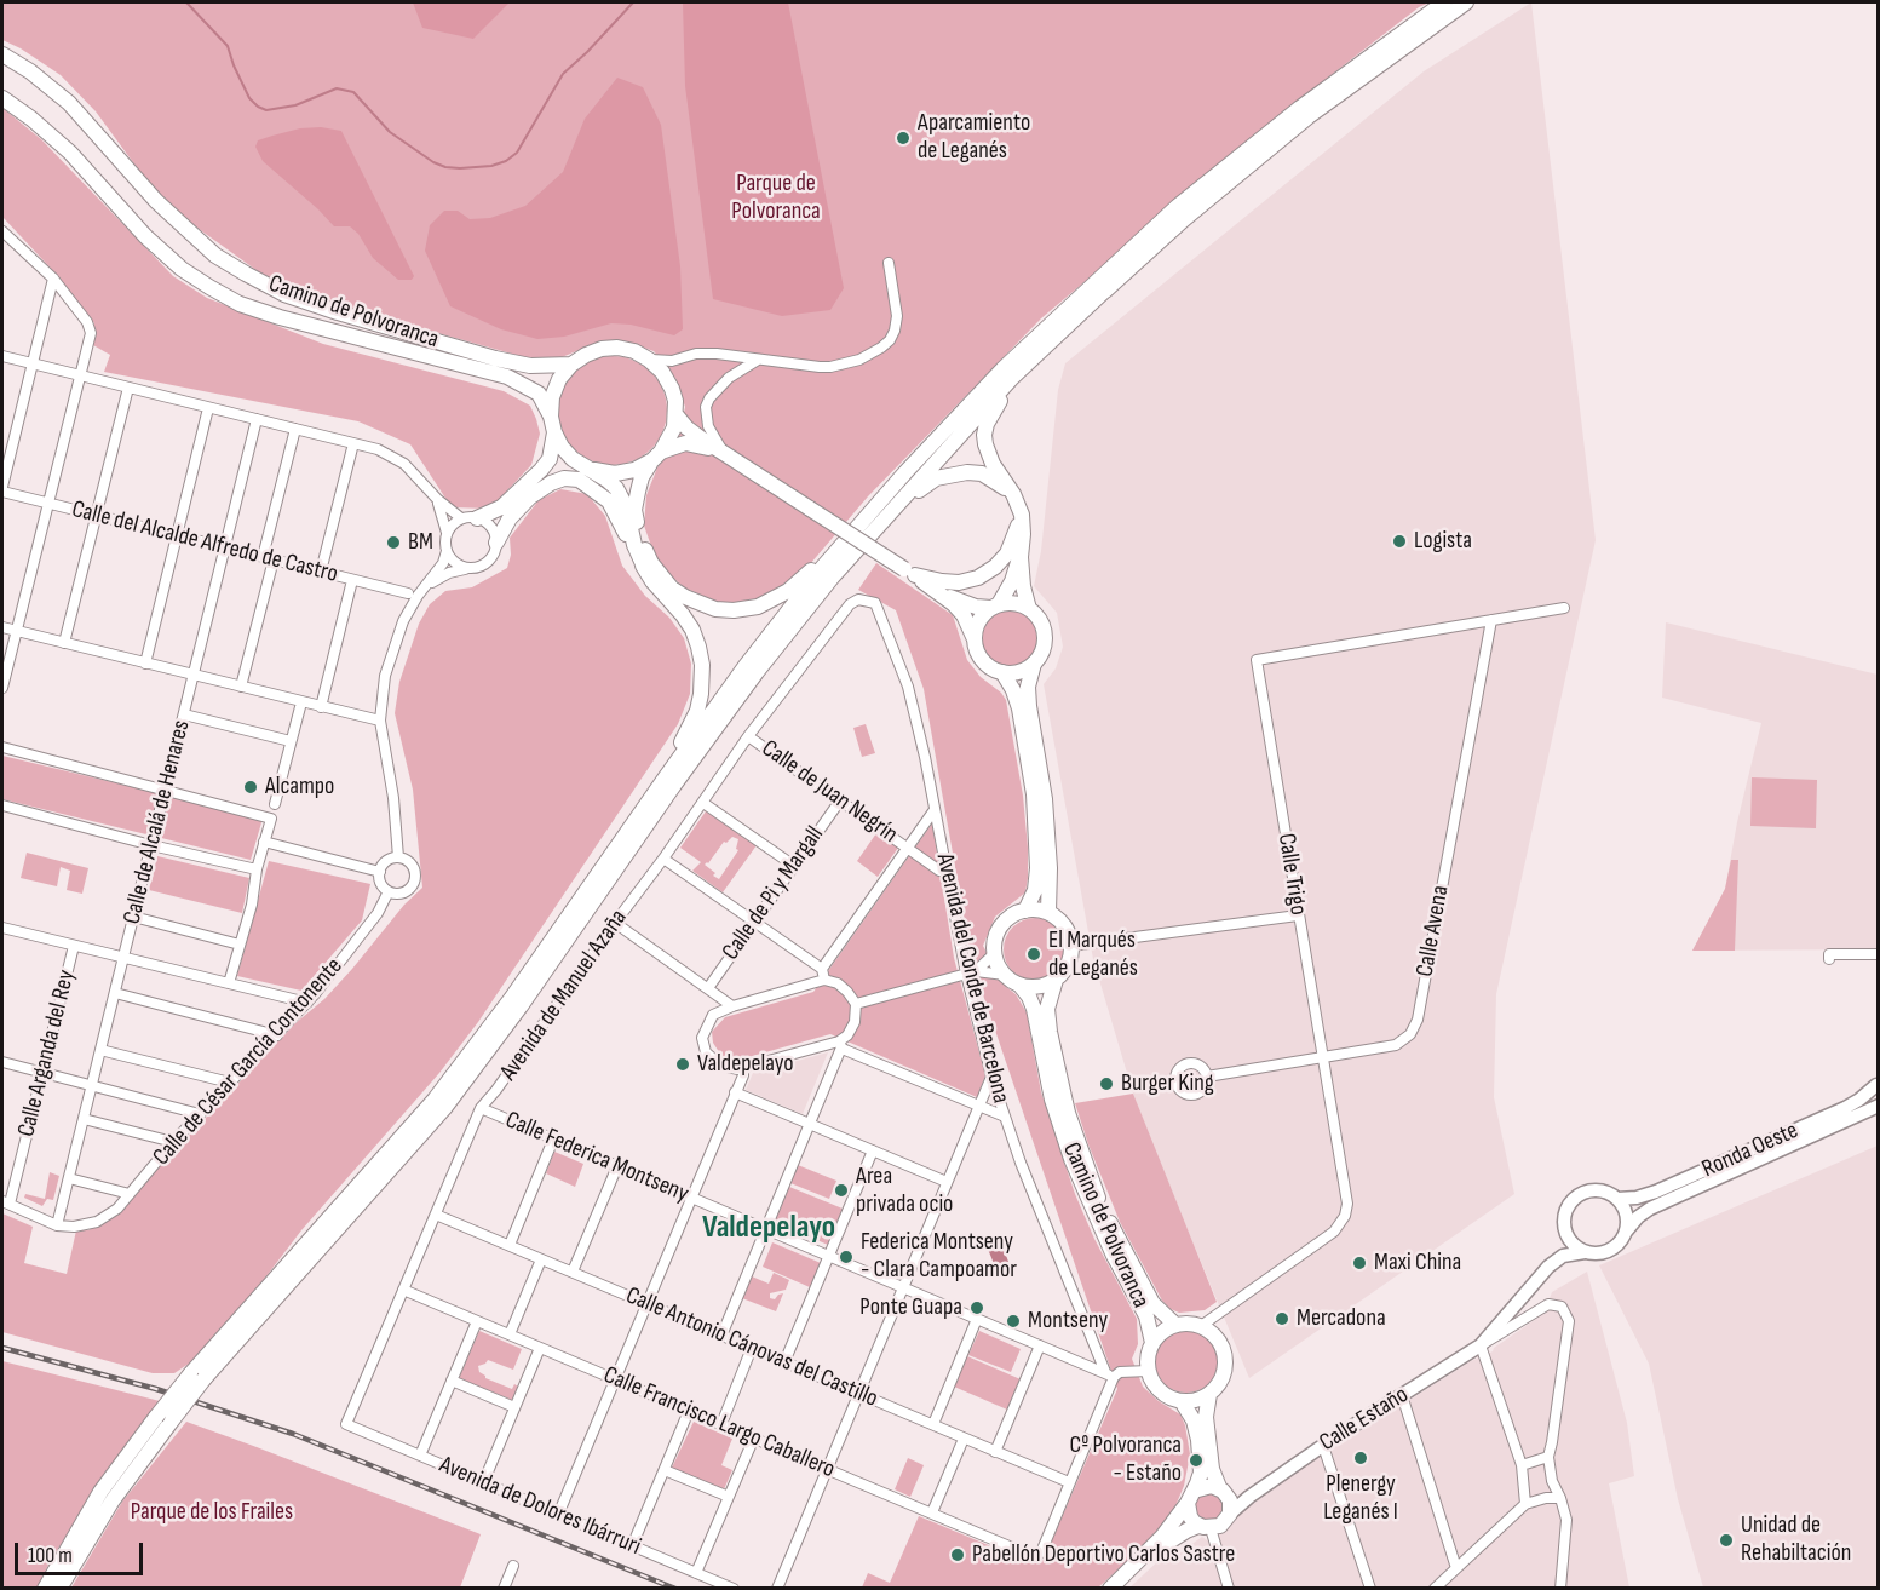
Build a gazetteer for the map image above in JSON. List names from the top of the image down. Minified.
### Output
{"streets":{"main road":["Camino de Polvoranca","Ronda Oeste","Calle Estaño"],"street":["Calle del Alcalde Alfredo de Castro","Calle de Juan Negrín","Calle de Alcalá de Henares","Calle Trigo","Calle de Pi y Margall","Calle Avena","Avenida del Conde de Barcelona","Avenida de Manuel Azaña","Calle Arganda del Rey","Calle de César García Contonente","Calle Federica Montseny","Calle Antonio Cánovas del Castillo","Calle Francisco Largo Caballero","Avenida de Dolores Ibárruri"]},"crossings":[["Camino de Polvoranca","Calle Trigo"],["Calle del Alcalde Alfredo de Castro","Calle de Alcalá de Henares"],["Calle de Juan Negrín","Calle de Pi y Margall"],["Calle de Juan Negrín","Avenida del Conde de Barcelona"],["Calle de Juan Negrín","Avenida de Manuel Azaña"],["Calle de Alcalá de Henares","Calle de César García Contonente"],["Calle Trigo","Calle Avena"],["Avenida del Conde de Barcelona","Avenida de Manuel Azaña"],["Avenida del Conde de Barcelona","Calle Federica Montseny"],["Avenida de Manuel Azaña","Calle Federica Montseny"],["Avenida de Manuel Azaña","Calle Antonio Cánovas del Castillo"],["Avenida de Manuel Azaña","Calle Francisco Largo Caballero"],["Avenida de Manuel Azaña","Avenida de Dolores Ibárruri"],["Ronda Oeste","Calle Estaño"],["Calle Antonio Cánovas del Castillo","Calle Francisco Largo Caballero"]],"districts":["Valdepelayo"],"parks":["Parque de Polvoranca","Parque de los Frailes"],"places":["Aparcamiento de Leganés","Logista","BM","Alcampo","El Marqués de Leganés","Valdepelayo","Burger King","Area privada ocio","Federica Montseny - Clara Campoamor","Maxi China","Ponte Guapa","Mercadona","Montseny","Plenergy Leganés I","Cº Polvoranca - Estaño","Unidad de Rehabiltación","Pabellón Deportivo Carlos Sastre"],"scale_bar":"100 m"}
